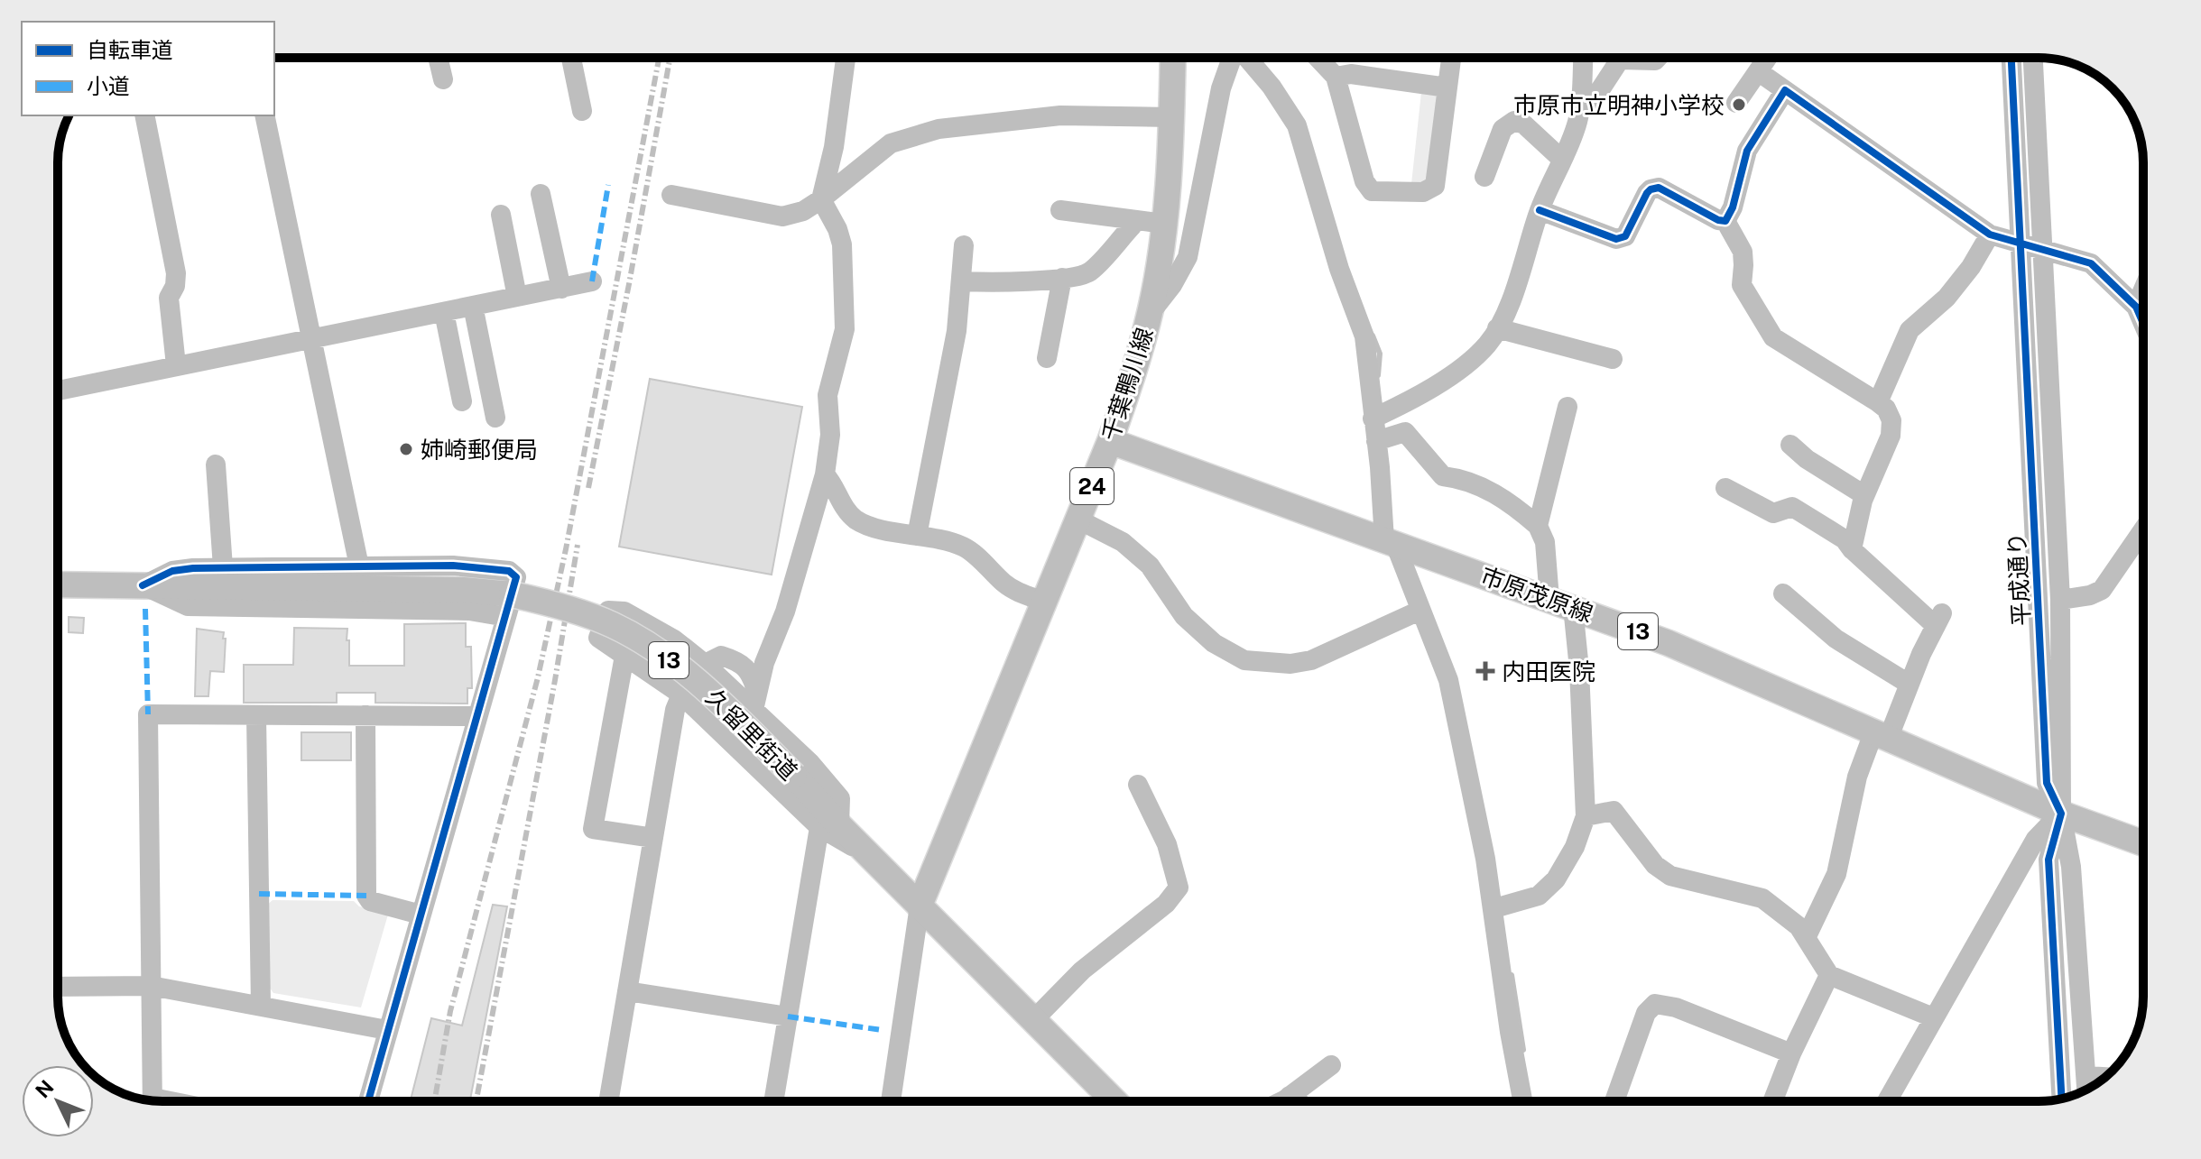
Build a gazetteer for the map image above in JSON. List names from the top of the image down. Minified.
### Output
{"streets":{"main road":["千葉鴨川線","24","市原茂原線","13","久留里街道"],"street":["平成通り"]},"crossings":[["千葉鴨川線","市原茂原線"],["千葉鴨川線","久留里街道"],["平成通り","市原茂原線"]],"places":{"other":["市原市立明神小学校","姉崎郵便局"],"health":["内田医院"]},"legend":["自転車道","小道"],"north":"top left"}
